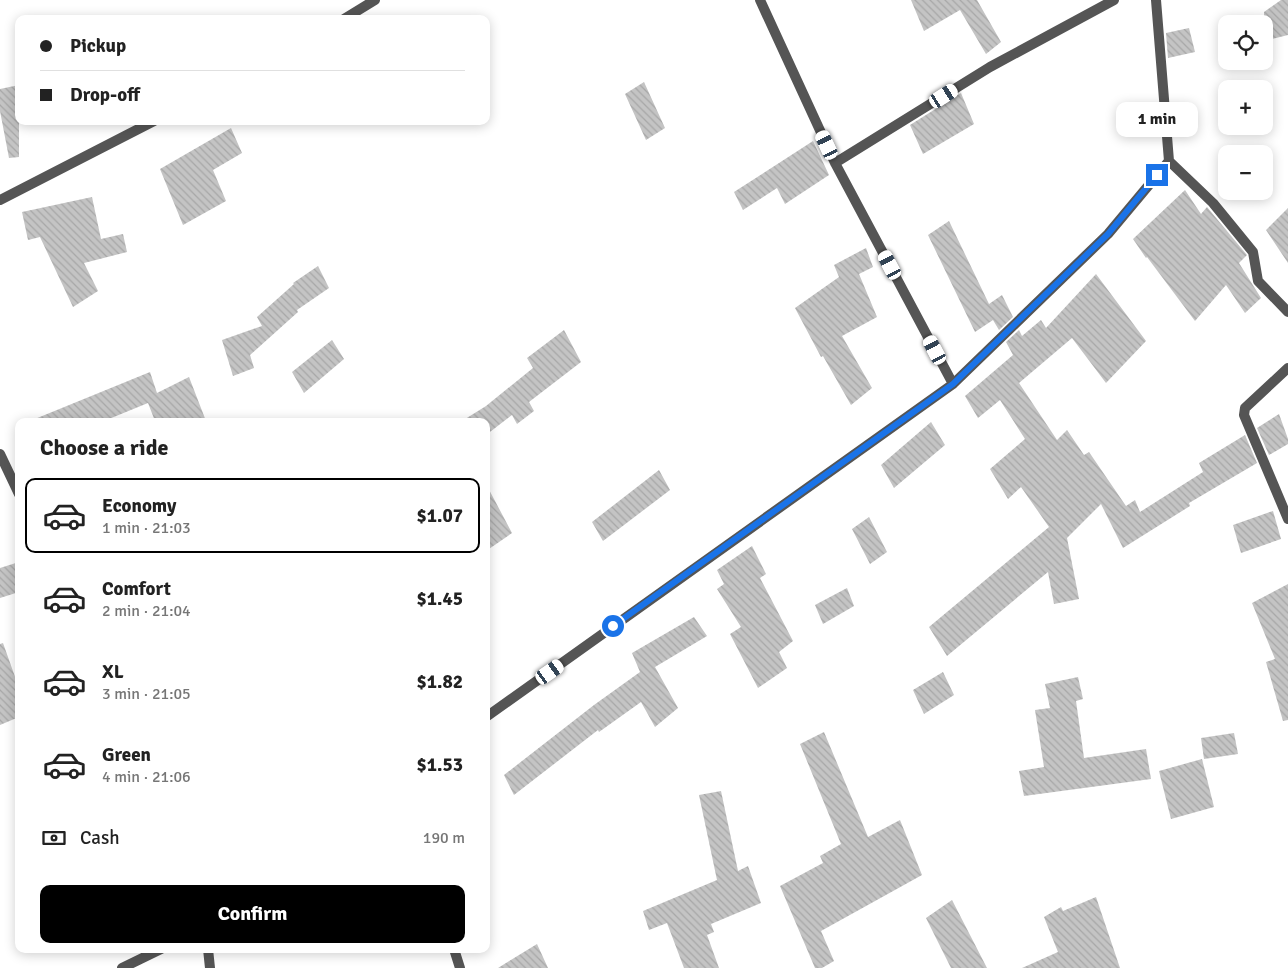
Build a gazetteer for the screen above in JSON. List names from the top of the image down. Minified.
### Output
{"page":{"map_buttons":["+","−"],"banner":["Pickup","Drop-off"],"bubble":"1 min","heading":"Choose a ride","list":[{"name":"Economy","note":"1 min · 21:03","value":"$1.07"},{"name":"Comfort","note":"2 min · 21:04","value":"$1.45"},{"name":"XL","note":"3 min · 21:05","value":"$1.82"},{"name":"Green","note":"4 min · 21:06","value":"$1.53"}],"pay":["Cash","190 m"],"buttons":"Confirm"}}
